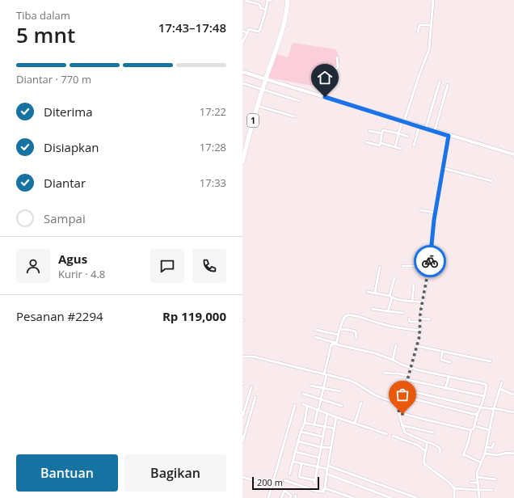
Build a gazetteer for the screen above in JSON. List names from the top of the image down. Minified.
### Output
{"streets":{"highway":["1"]},"scale_bar":"200 m","page":{"heading":["5 mnt","Tiba dalam","17:43–17:48"],"panel":["Agus","Kurir · 4.8","Pesanan #2294","Rp 119,000"],"bar":"Diantar · 770 m","list":[["Diterima","17:22"],["Disiapkan","17:28"],["Diantar","17:33"],"Sampai"],"buttons":["Bantuan","Bagikan"],"scale":"200 m"}}
